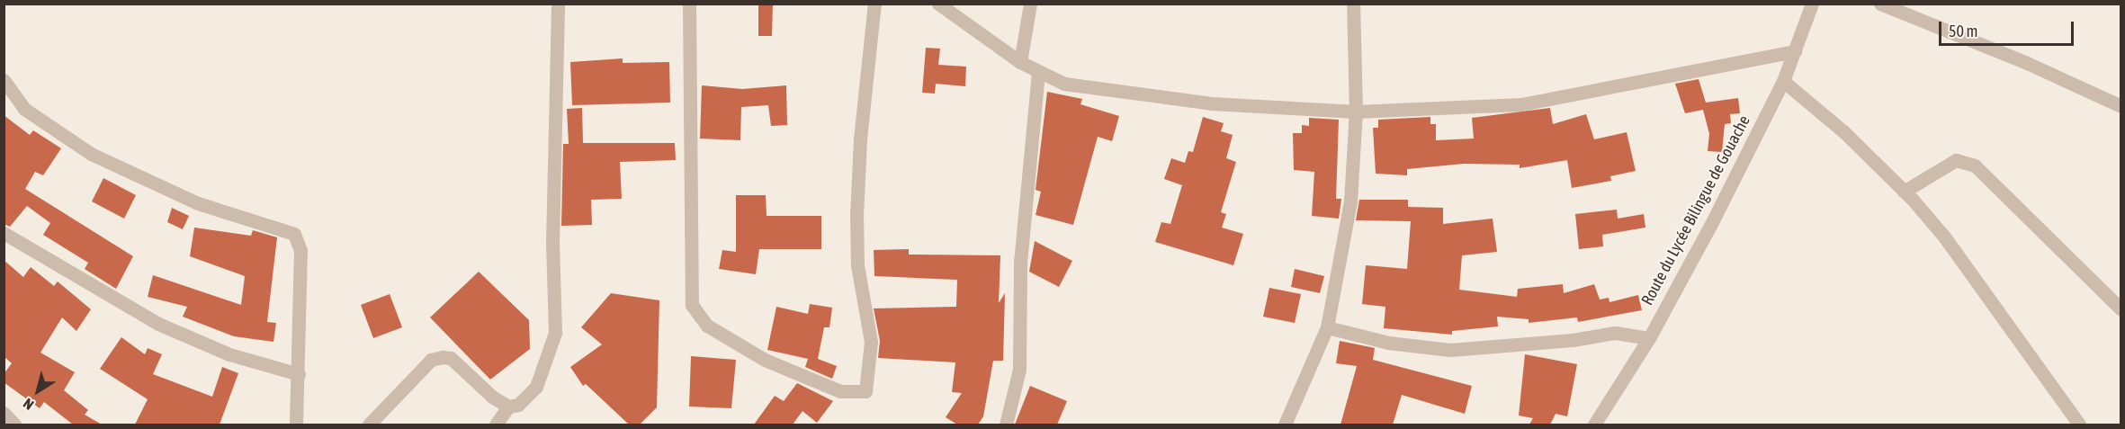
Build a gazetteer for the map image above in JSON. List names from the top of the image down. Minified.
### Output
{"streets":{"street":["Route du Lycée Bilingue de Gouache"]},"scale_bar":"50 m","north":"bottom left"}
